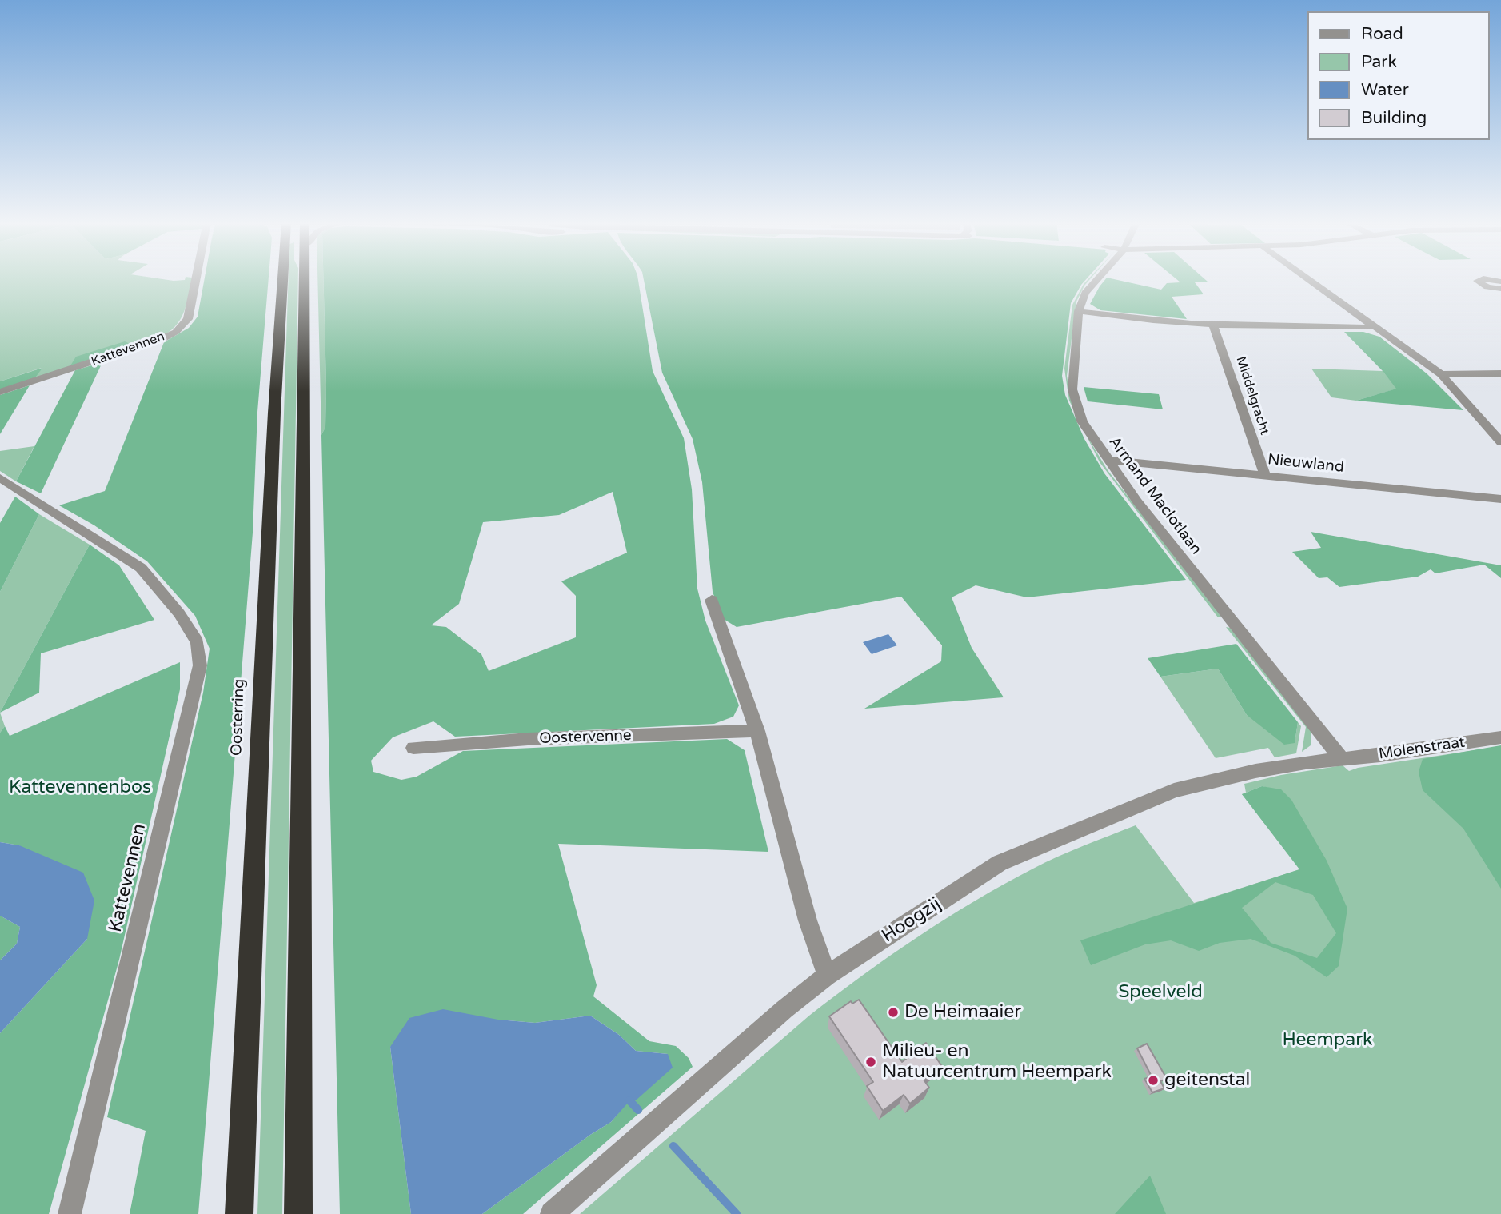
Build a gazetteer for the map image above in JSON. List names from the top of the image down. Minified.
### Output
{"streets":{"highway":["Oosterring"],"street":["Kattevennen","Middelgracht","Nieuwland","Armand Maclotlaan","Oostervenne","Molenstraat","Hoogzij"]},"crossings":[["Middelgracht","Nieuwland"],["Nieuwland","Armand Maclotlaan"],["Armand Maclotlaan","Molenstraat"],["Armand Maclotlaan","Hoogzij"],["Molenstraat","Hoogzij"]],"parks":["Kattevennenbos","Speelveld","Heempark"],"places":["De Heimaaier","Milieu- en Natuurcentrum Heempark","geitenstal"],"legend":["Road","Park","Water","Building"]}
